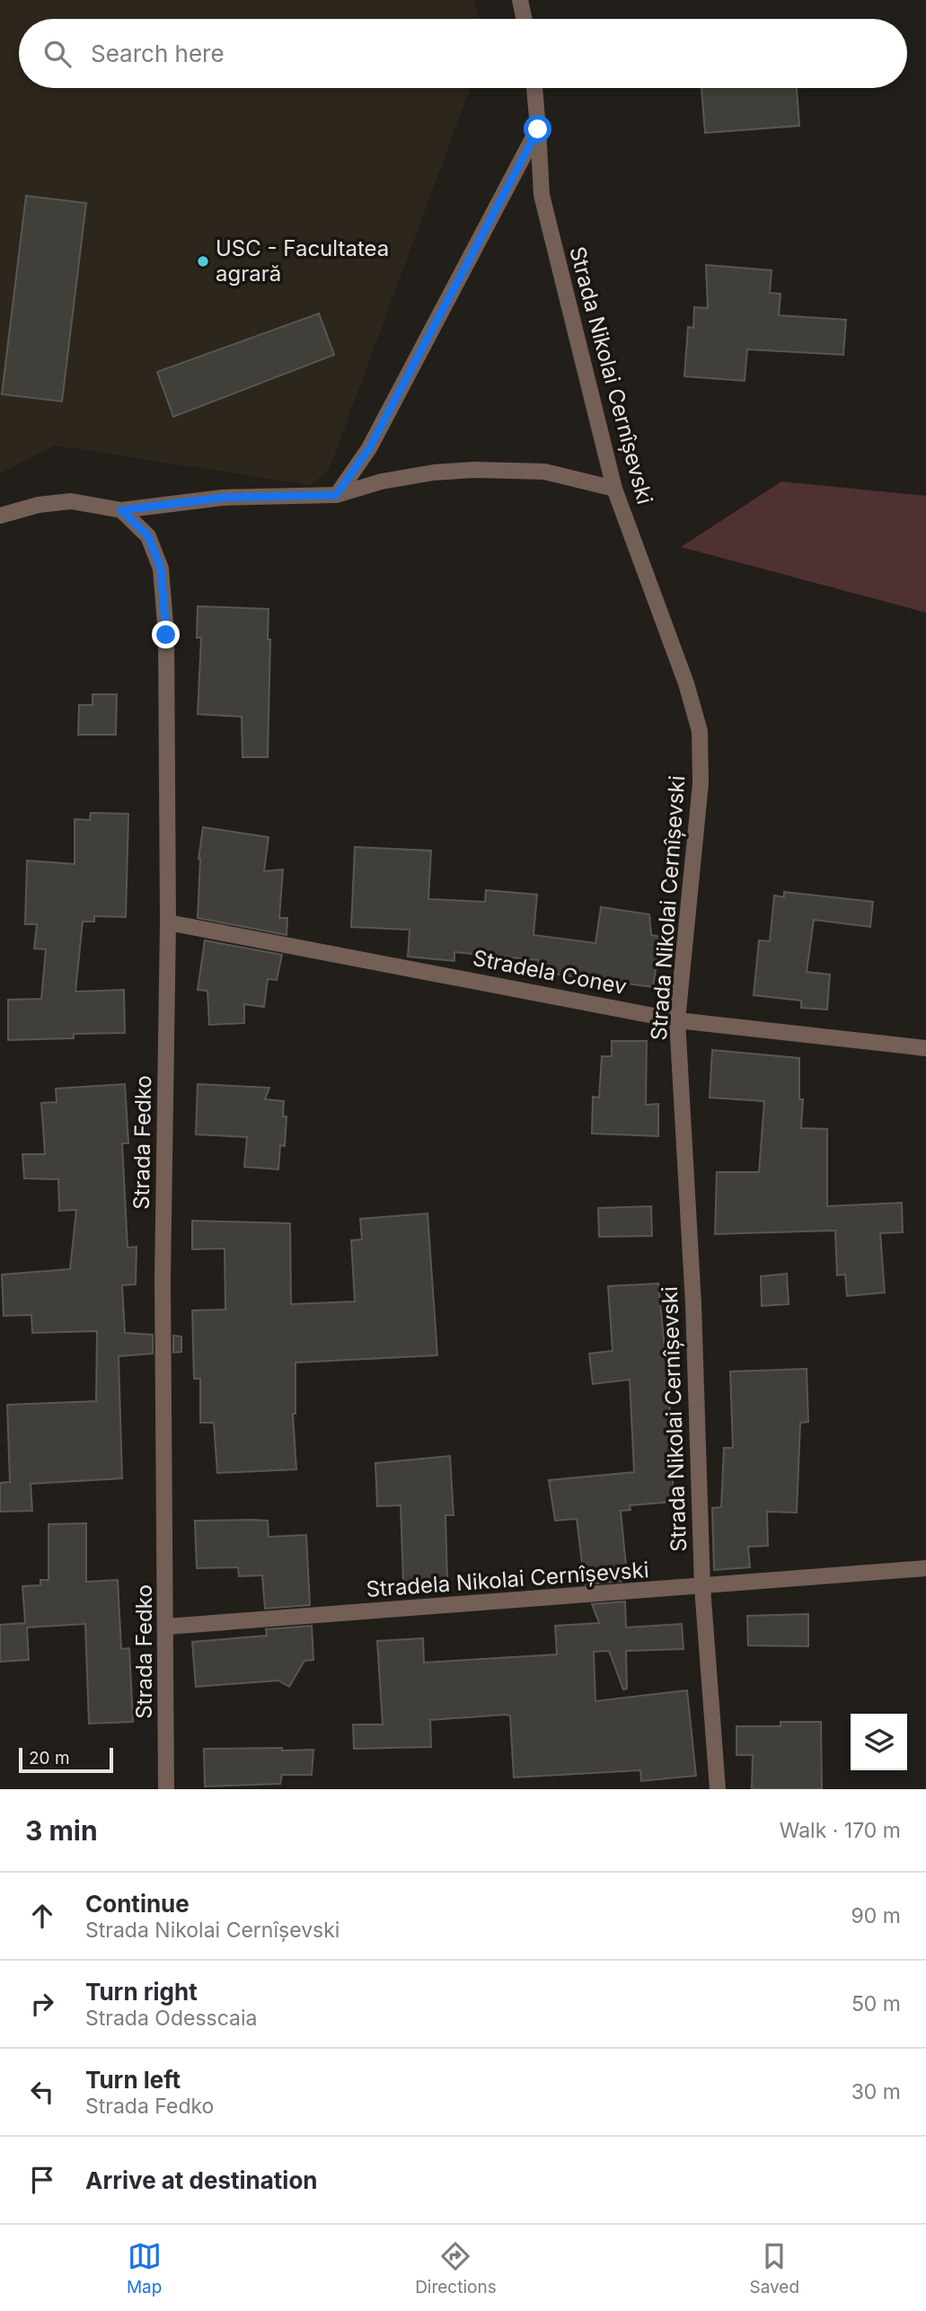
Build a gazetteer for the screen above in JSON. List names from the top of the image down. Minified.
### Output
{"streets":{"street":["Strada Nikolai Cernîșevski","Stradela Conev","Strada Fedko","Stradela Nikolai Cernîșevski"]},"crossings":[["Strada Nikolai Cernîșevski","Stradela Conev"],["Strada Nikolai Cernîșevski","Stradela Nikolai Cernîșevski"],["Stradela Conev","Strada Fedko"],["Strada Fedko","Stradela Nikolai Cernîșevski"]],"places":["USC - Facultatea agrară"],"scale_bar":"20 m","page":{"search":"Search here","scale":"20 m","heading":["3 min","Walk · 170 m"],"list":[["Continue","Strada Nikolai Cernîșevski","90 m"],["Turn right","Strada Odesscaia","50 m"],["Turn left","Strada Fedko","30 m"],"Arrive at destination"],"nav":["Map","Directions","Saved"]}}
